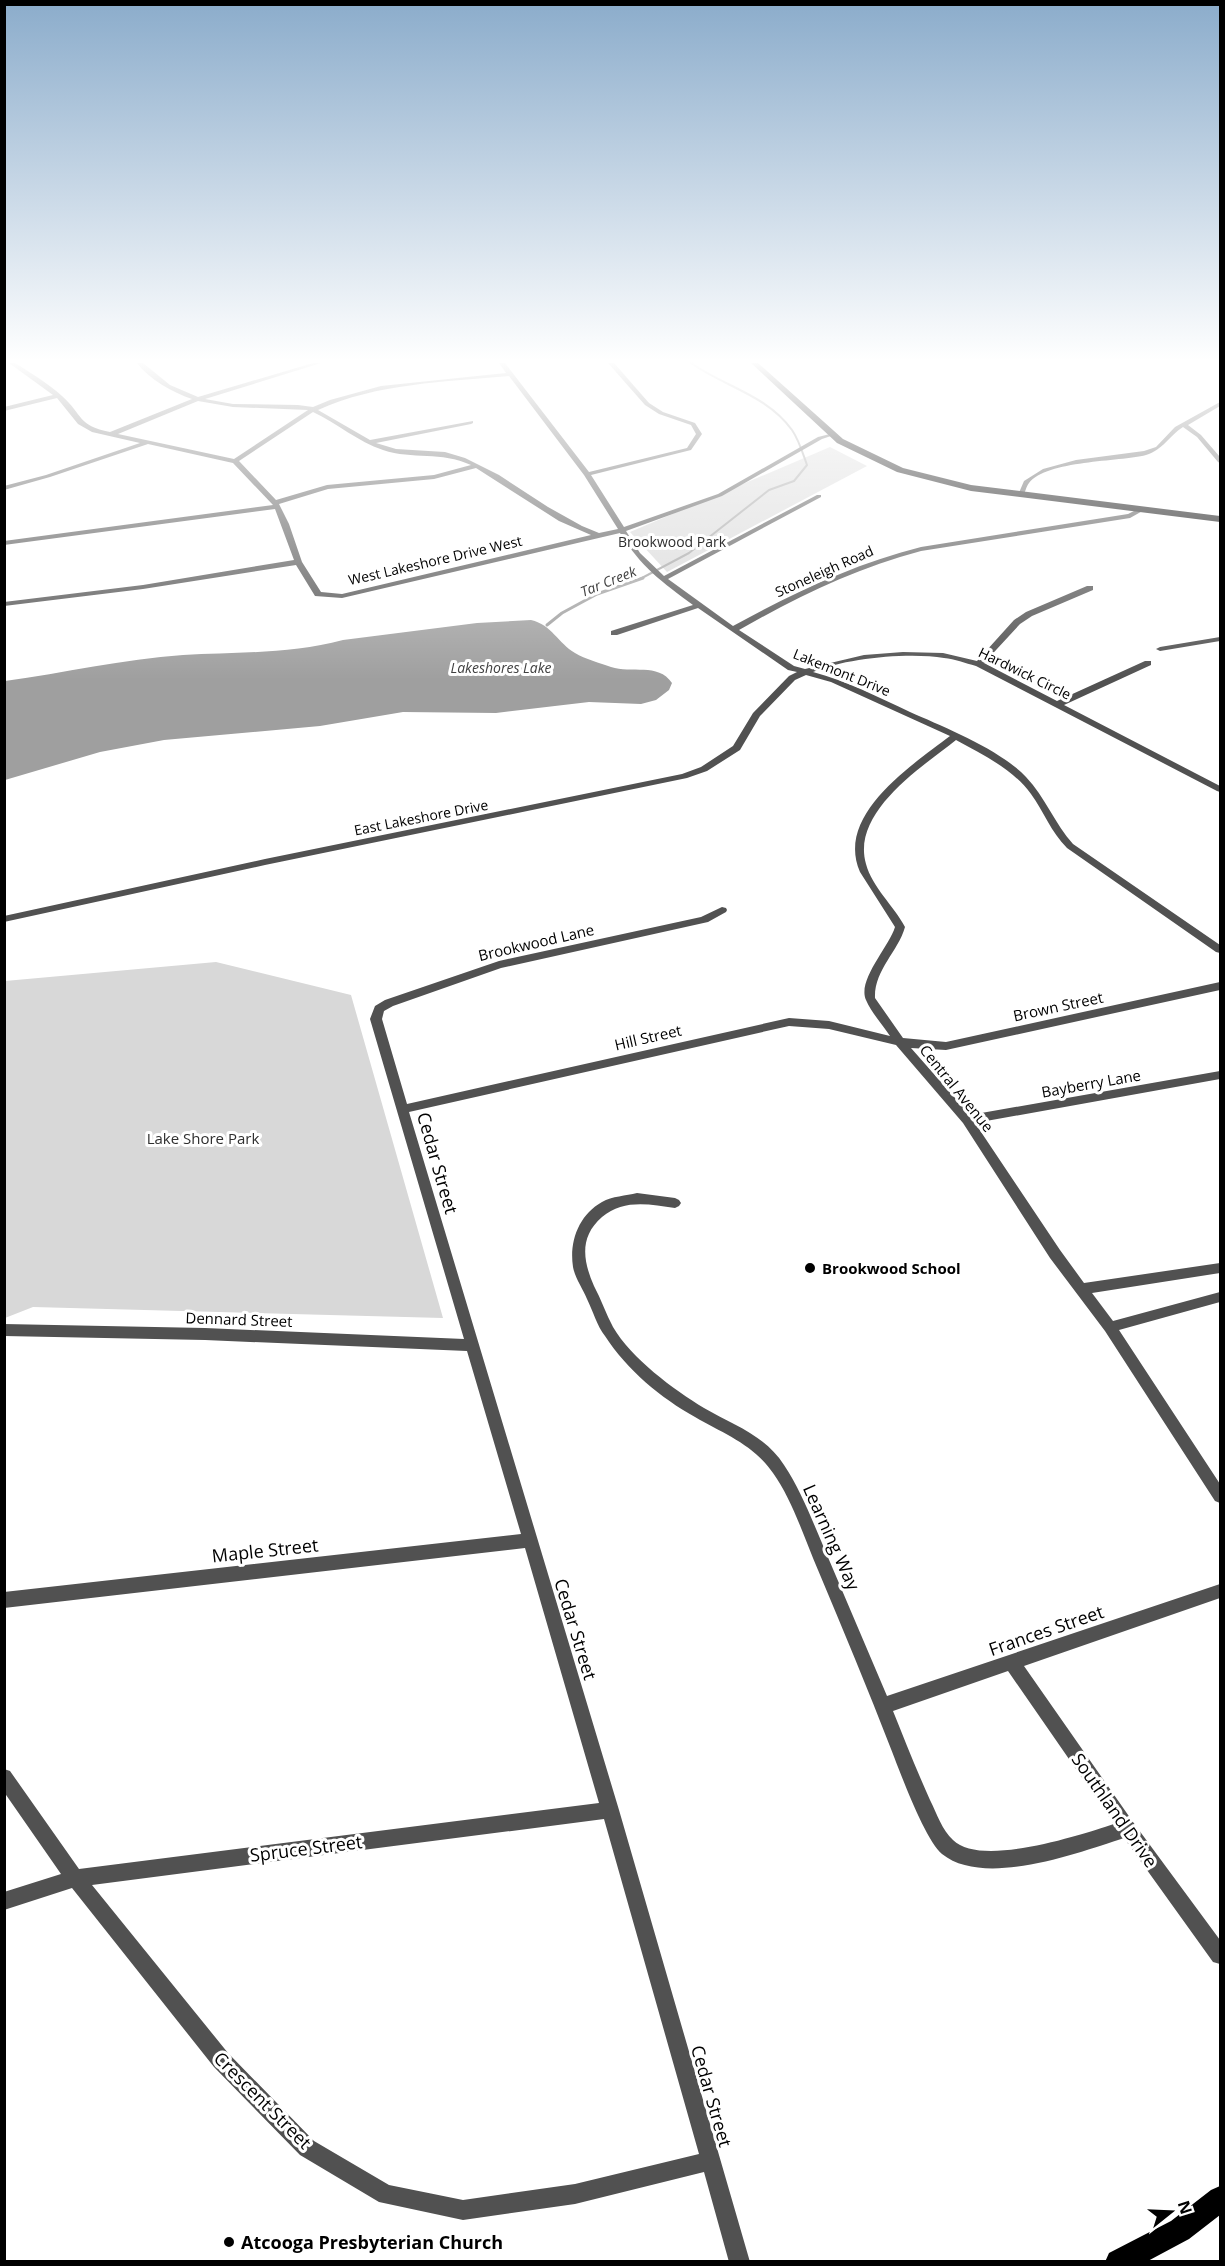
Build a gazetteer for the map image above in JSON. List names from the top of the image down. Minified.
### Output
{"streets":{"street":["West Lakeshore Drive West","Stoneleigh Road","Lakemont Drive","Hardwick Circle","East Lakeshore Drive","Brookwood Lane","Brown Street","Hill Street","Bayberry Lane","Central Avenue","Cedar Street","Dennard Street","Learning Way","Maple Street","Frances Street","Southland Drive","Spruce Street","Crescent Street"]},"crossings":[["West Lakeshore Drive West","Lakemont Drive"],["Stoneleigh Road","Lakemont Drive"],["Lakemont Drive","Hardwick Circle"],["Lakemont Drive","East Lakeshore Drive"],["Lakemont Drive","Central Avenue"],["Hardwick Circle","East Lakeshore Drive"],["Brookwood Lane","Cedar Street"],["Brown Street","Hill Street"],["Brown Street","Central Avenue"],["Hill Street","Central Avenue"],["Hill Street","Cedar Street"],["Bayberry Lane","Central Avenue"],["Cedar Street","Dennard Street"],["Cedar Street","Maple Street"],["Cedar Street","Spruce Street"],["Cedar Street","Crescent Street"],["Learning Way","Frances Street"],["Learning Way","Southland Drive"],["Frances Street","Southland Drive"],["Spruce Street","Crescent Street"]],"water":["Tar Creek","Lakeshores Lake"],"parks":["Brookwood Park","Lake Shore Park"],"places":["Brookwood School","Atcooga Presbyterian Church"],"north":"right"}
